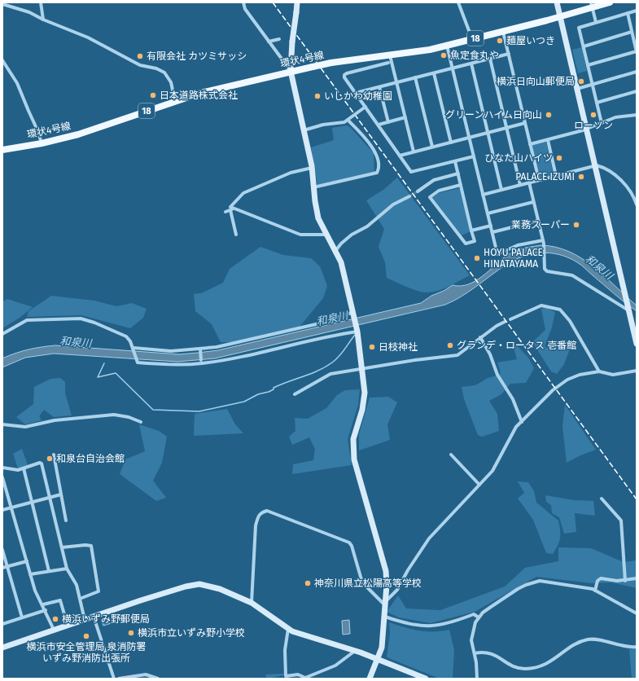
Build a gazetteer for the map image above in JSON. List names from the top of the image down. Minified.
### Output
{"streets":{"main road":["18","環状4号線"]},"water":["和泉川"],"places":["麺屋いつき","魚定食丸や","有限会社 カツミサッシ","横浜日向山郵便局","日本道路株式会社","いしかわ幼稚園","グリーンハイム日向山","ローソン","ひなた山ハイツ","PALACE IZUMI","業務スーパー","HOYU PALACE HINATAYAMA","グランデ・ロータス 壱番館","日枝神社","和泉台自治会館","神奈川県立松陽高等学校","横浜いずみ野郵便局","横浜市立いずみ野小学校","横浜市安全管理局 泉消防署 いずみ野消防出張所"]}
